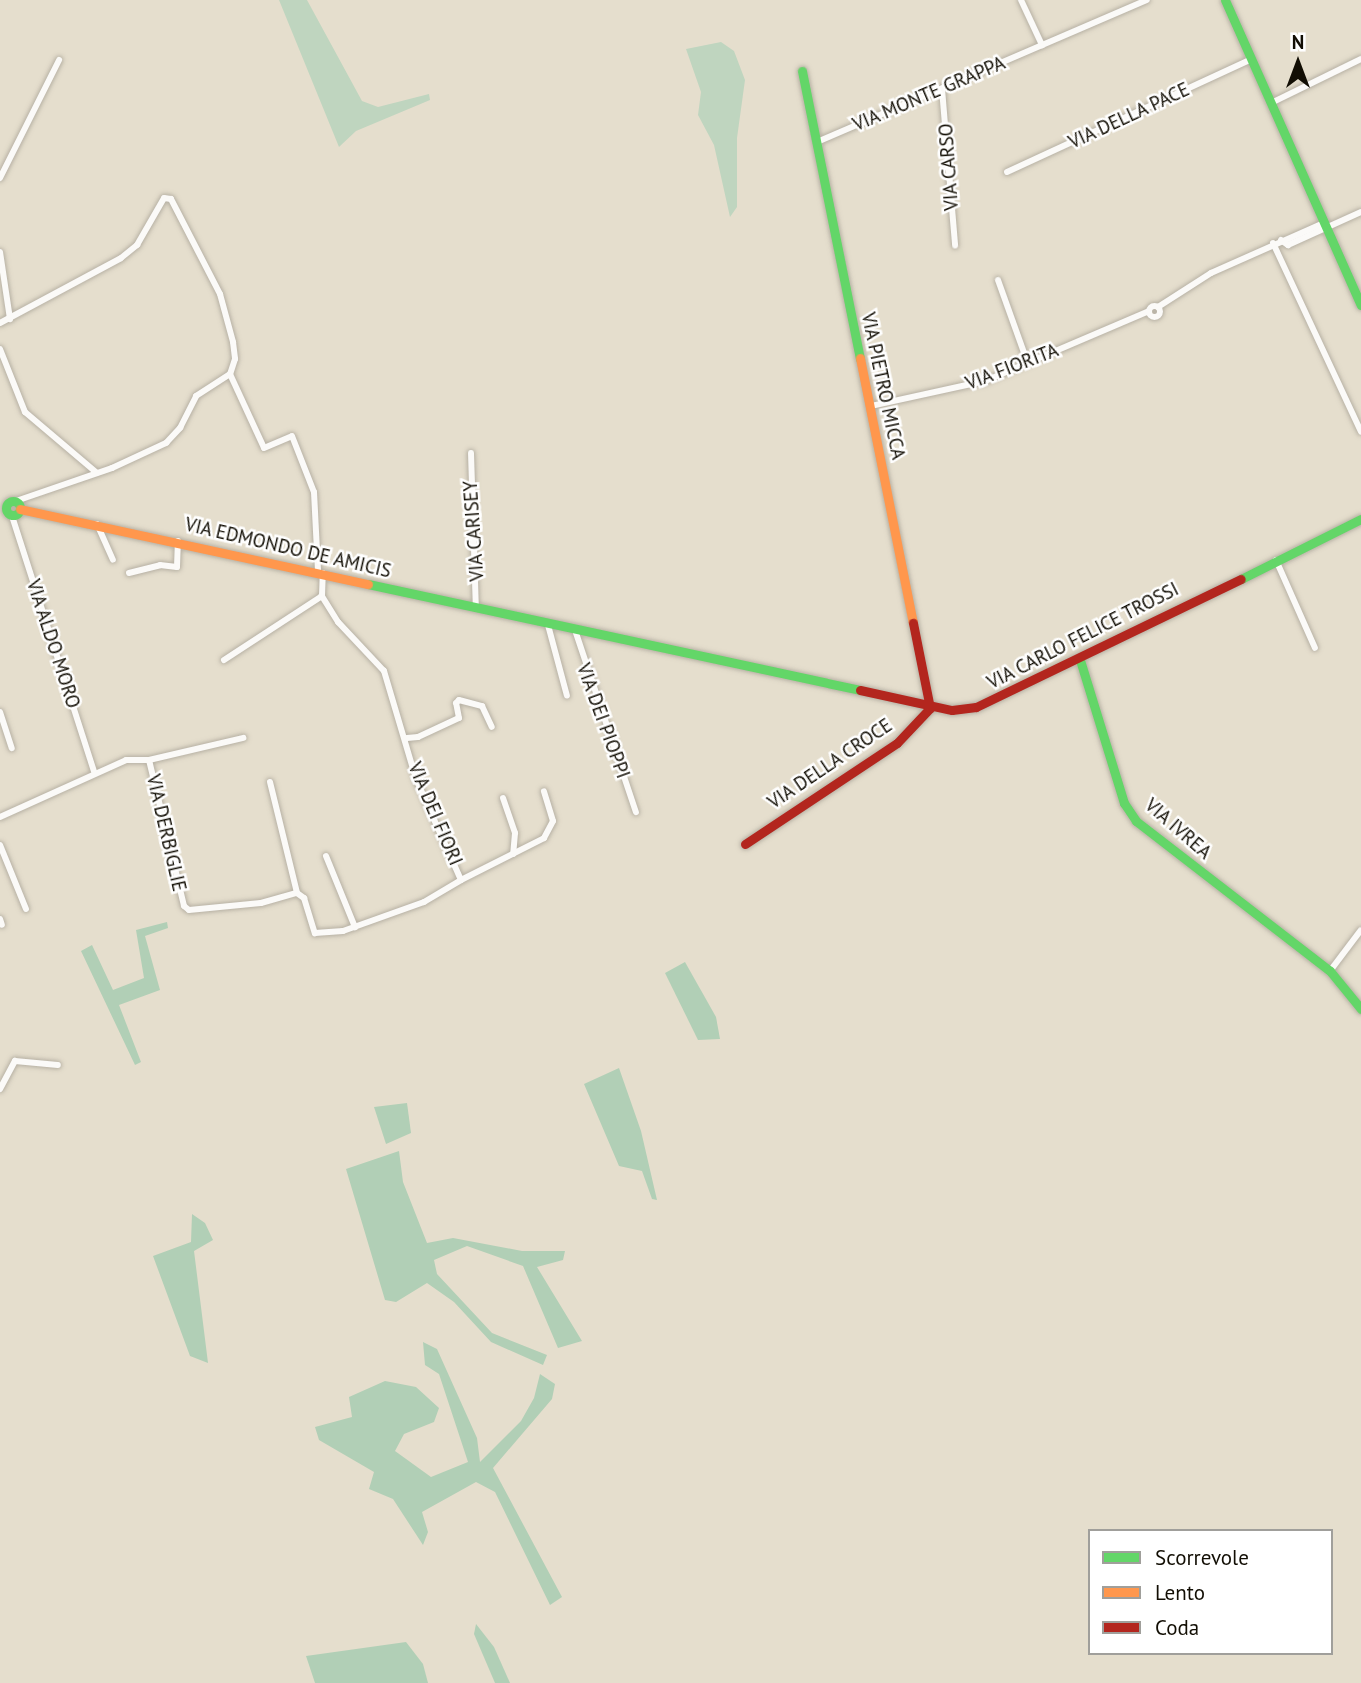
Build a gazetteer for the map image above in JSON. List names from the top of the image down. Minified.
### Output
{"streets":{"street":["VIA MONTE GRAPPA","VIA DELLA PACE","VIA CARSO","VIA FIORITA","VIA PIETRO MICCA","VIA CARISEY","VIA EDMONDO DE AMICIS","VIA CARLO FELICE TROSSI","VIA ALDO MORO","VIA DEI PIOPPI","VIA DELLA CROCE","VIA DEI FIORI","VIA IVREA","VIA DERBIGLIE"]},"crossings":[["VIA MONTE GRAPPA","VIA CARSO"],["VIA MONTE GRAPPA","VIA PIETRO MICCA"],["VIA FIORITA","VIA PIETRO MICCA"],["VIA PIETRO MICCA","VIA CARLO FELICE TROSSI"],["VIA PIETRO MICCA","VIA DELLA CROCE"],["VIA CARISEY","VIA EDMONDO DE AMICIS"],["VIA EDMONDO DE AMICIS","VIA CARLO FELICE TROSSI"],["VIA EDMONDO DE AMICIS","VIA DEI PIOPPI"],["VIA CARLO FELICE TROSSI","VIA DELLA CROCE"],["VIA CARLO FELICE TROSSI","VIA IVREA"],["VIA DEI FIORI","VIA DERBIGLIE"]],"legend":["Scorrevole","Lento","Coda"],"north":"top"}
